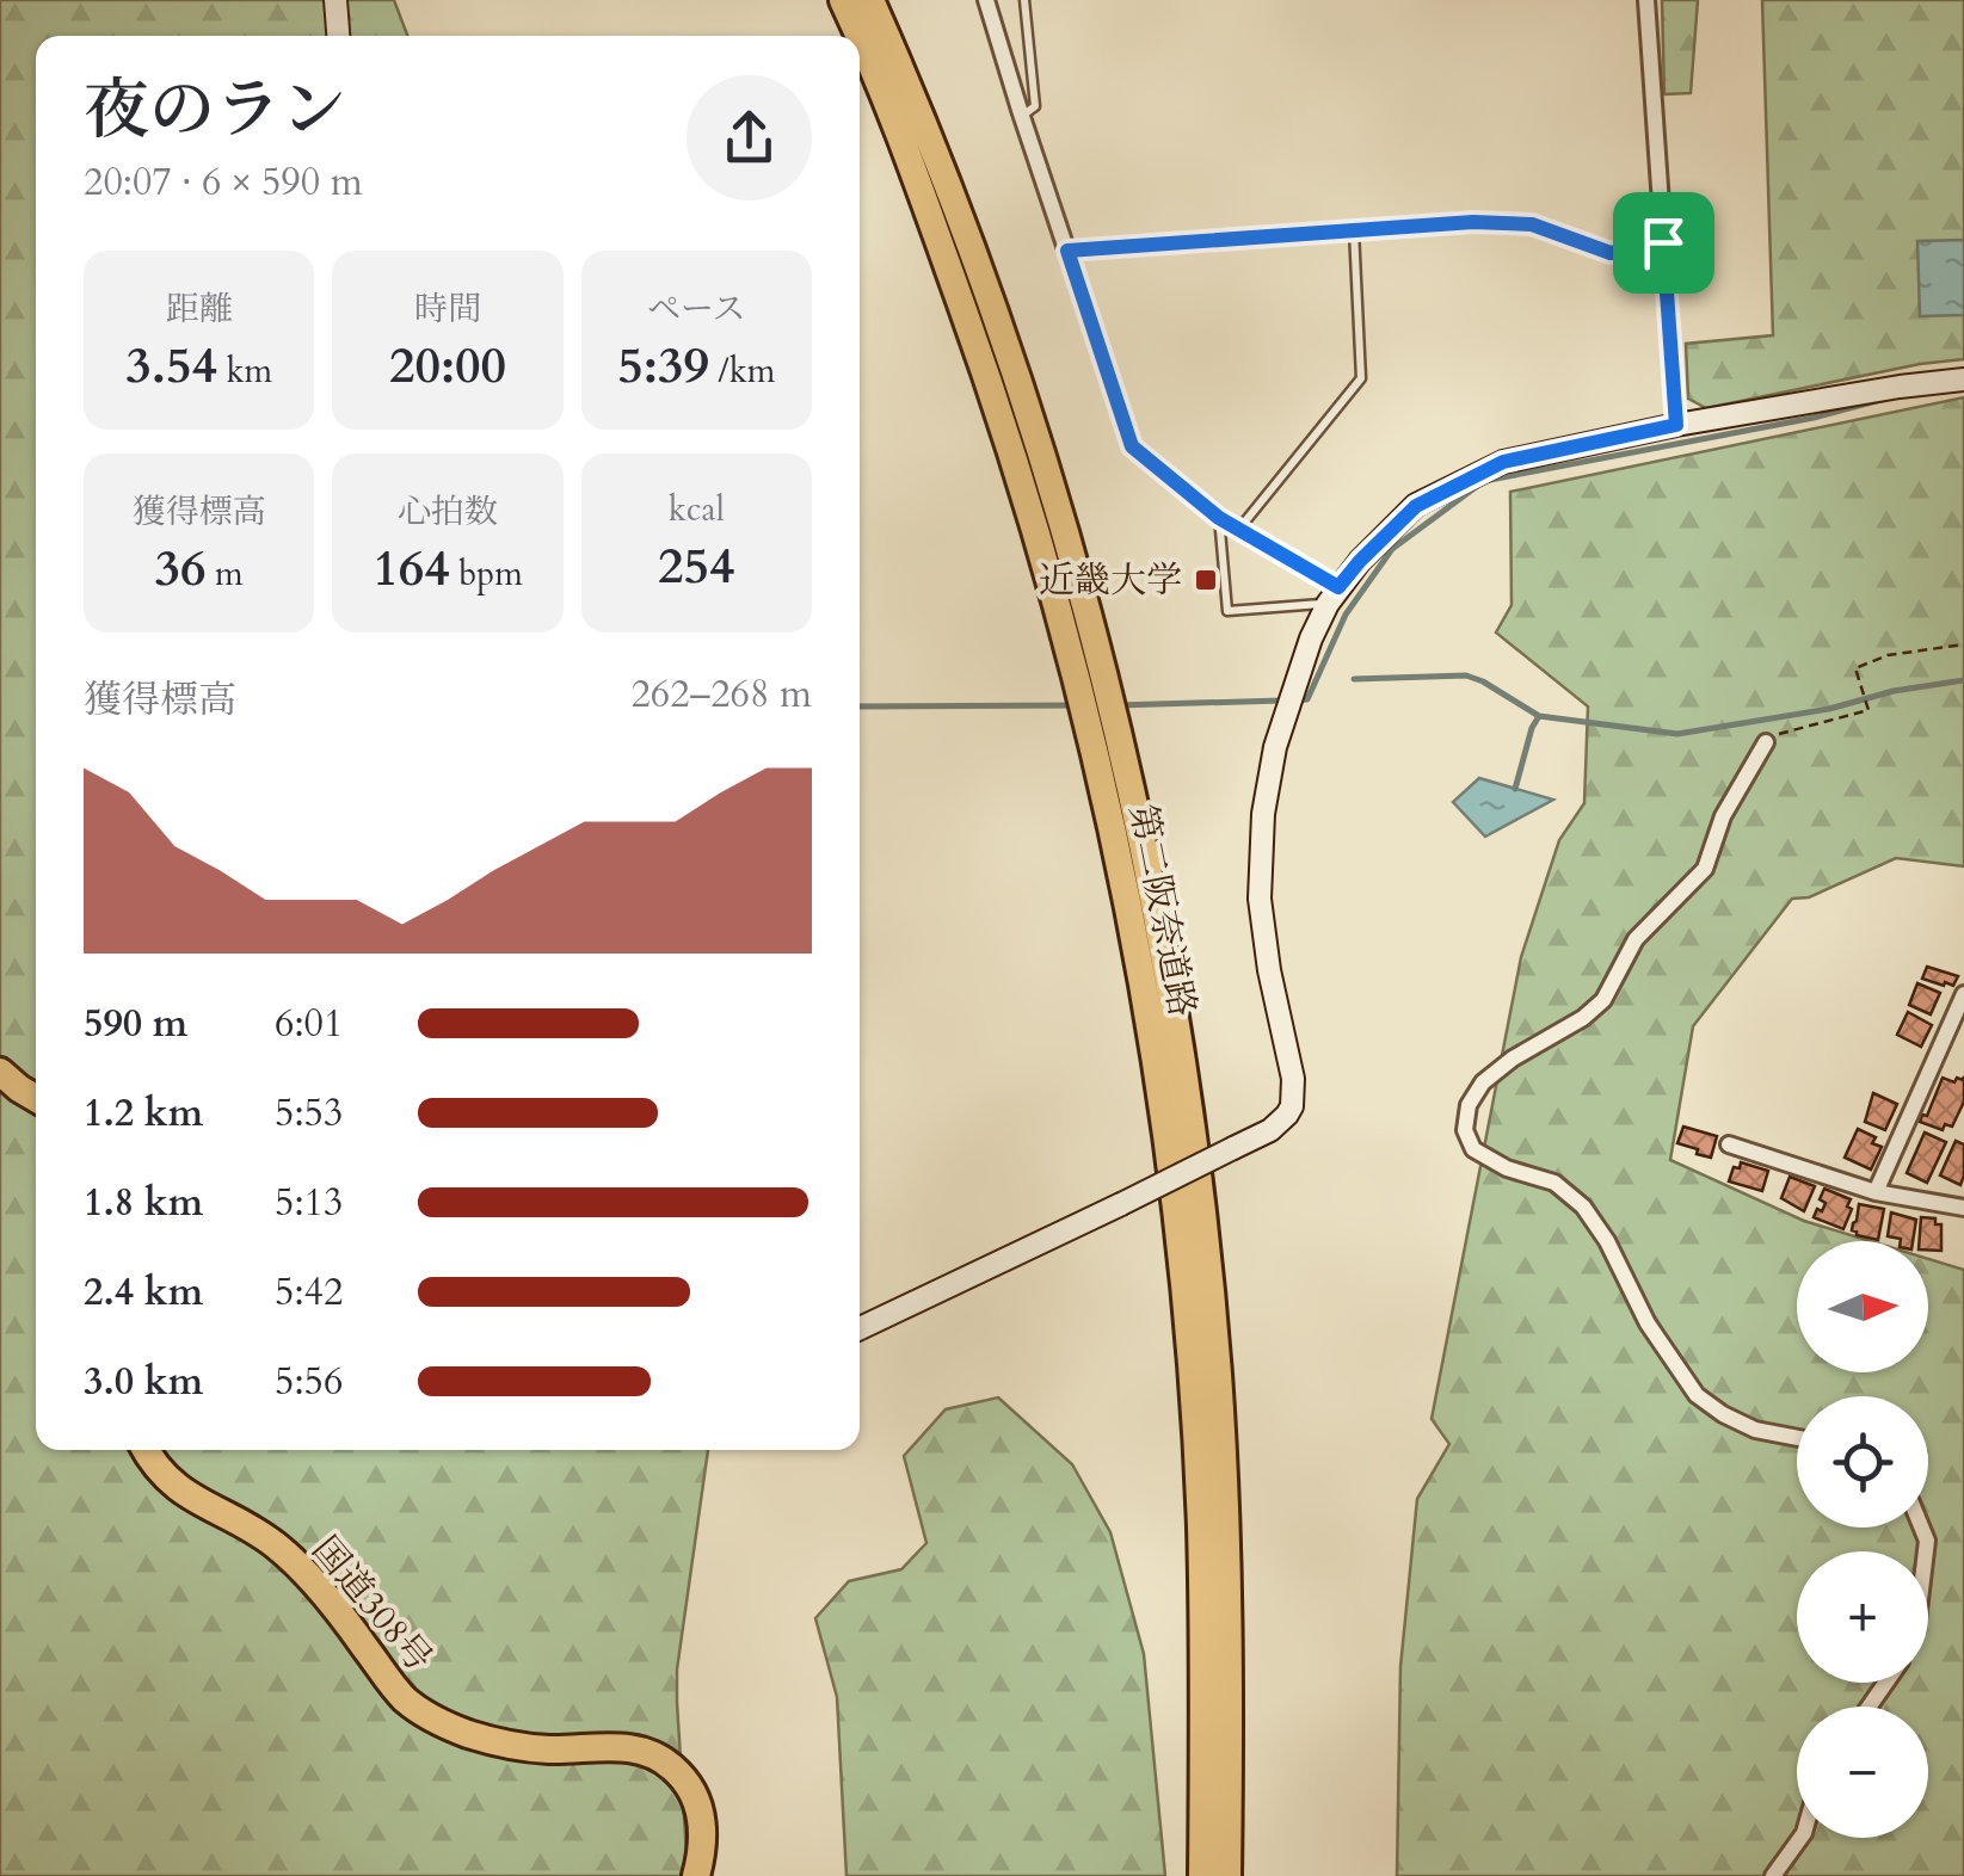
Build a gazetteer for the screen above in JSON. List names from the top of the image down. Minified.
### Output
{"streets":{"highway":["第二阪奈道路","国道308号"]},"places":{"transit":["近畿大学"]},"north":"right","page":{"heading":["夜のラン","20:07 · 6 × 590 m"],"stats":[["距離","3.54 km"],["時間","20:00"],["ペース","5:39 /km"],["獲得標高","36 m"],["心拍数","164 bpm"],["kcal","254"]],"chart":["獲得標高","262–268 m"],"list":[{"name":"590 m","note":"6:01"},{"name":"1.2 km","note":"5:53"},{"name":"1.8 km","note":"5:13"},{"name":"2.4 km","note":"5:42"},{"name":"3.0 km","note":"5:56"}],"map_buttons":["+","−"]}}
